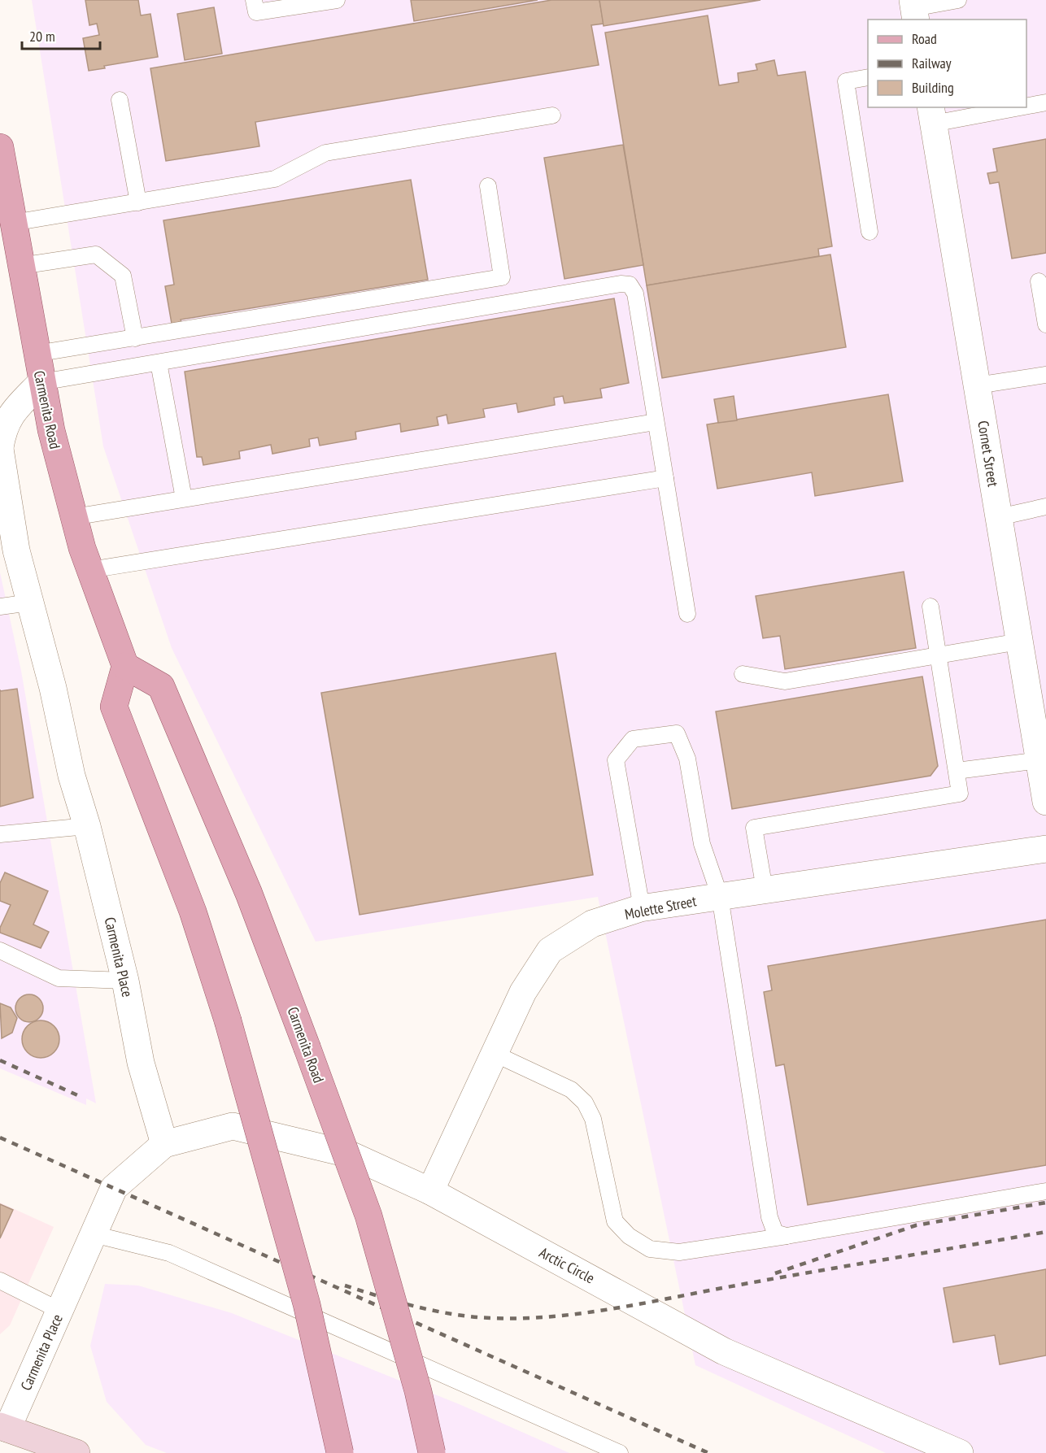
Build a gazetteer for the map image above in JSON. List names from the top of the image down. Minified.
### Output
{"streets":{"main road":["Carmenita Road"],"street":["Cornet Street","Molette Street","Carmenita Place","Arctic Circle"]},"crossings":[["Carmenita Road","Carmenita Place"],["Molette Street","Arctic Circle"],["Carmenita Place","Arctic Circle"]],"legend":["Road","Railway","Building"],"scale_bar":"20 m"}
